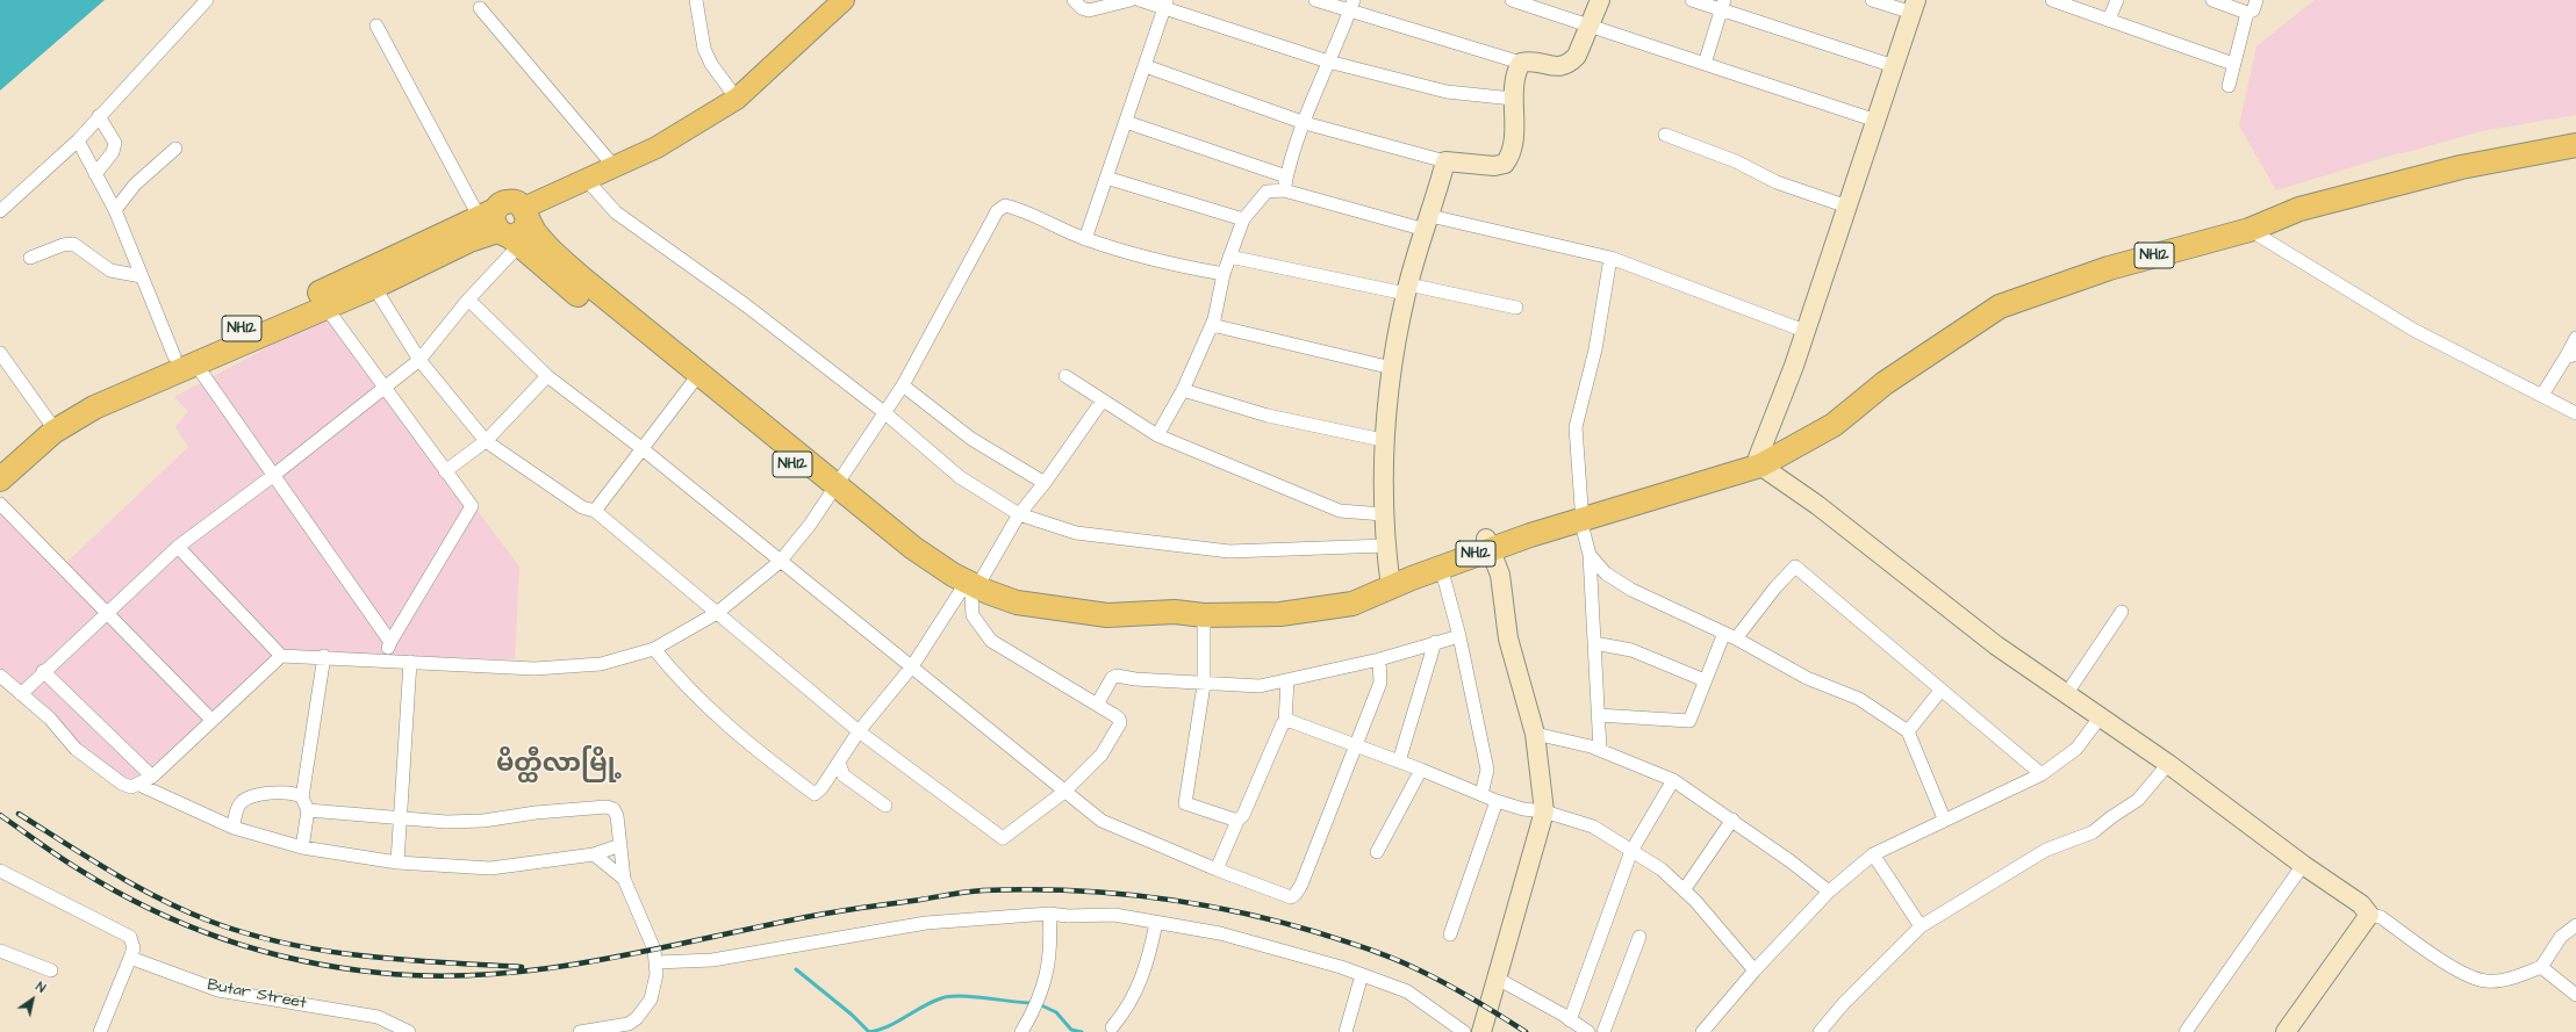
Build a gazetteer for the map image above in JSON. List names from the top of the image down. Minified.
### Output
{"streets":{"highway":["NH12"],"street":["Butar Street"]},"districts":["မိတ္ထီလာမြို့"],"north":"top right"}
